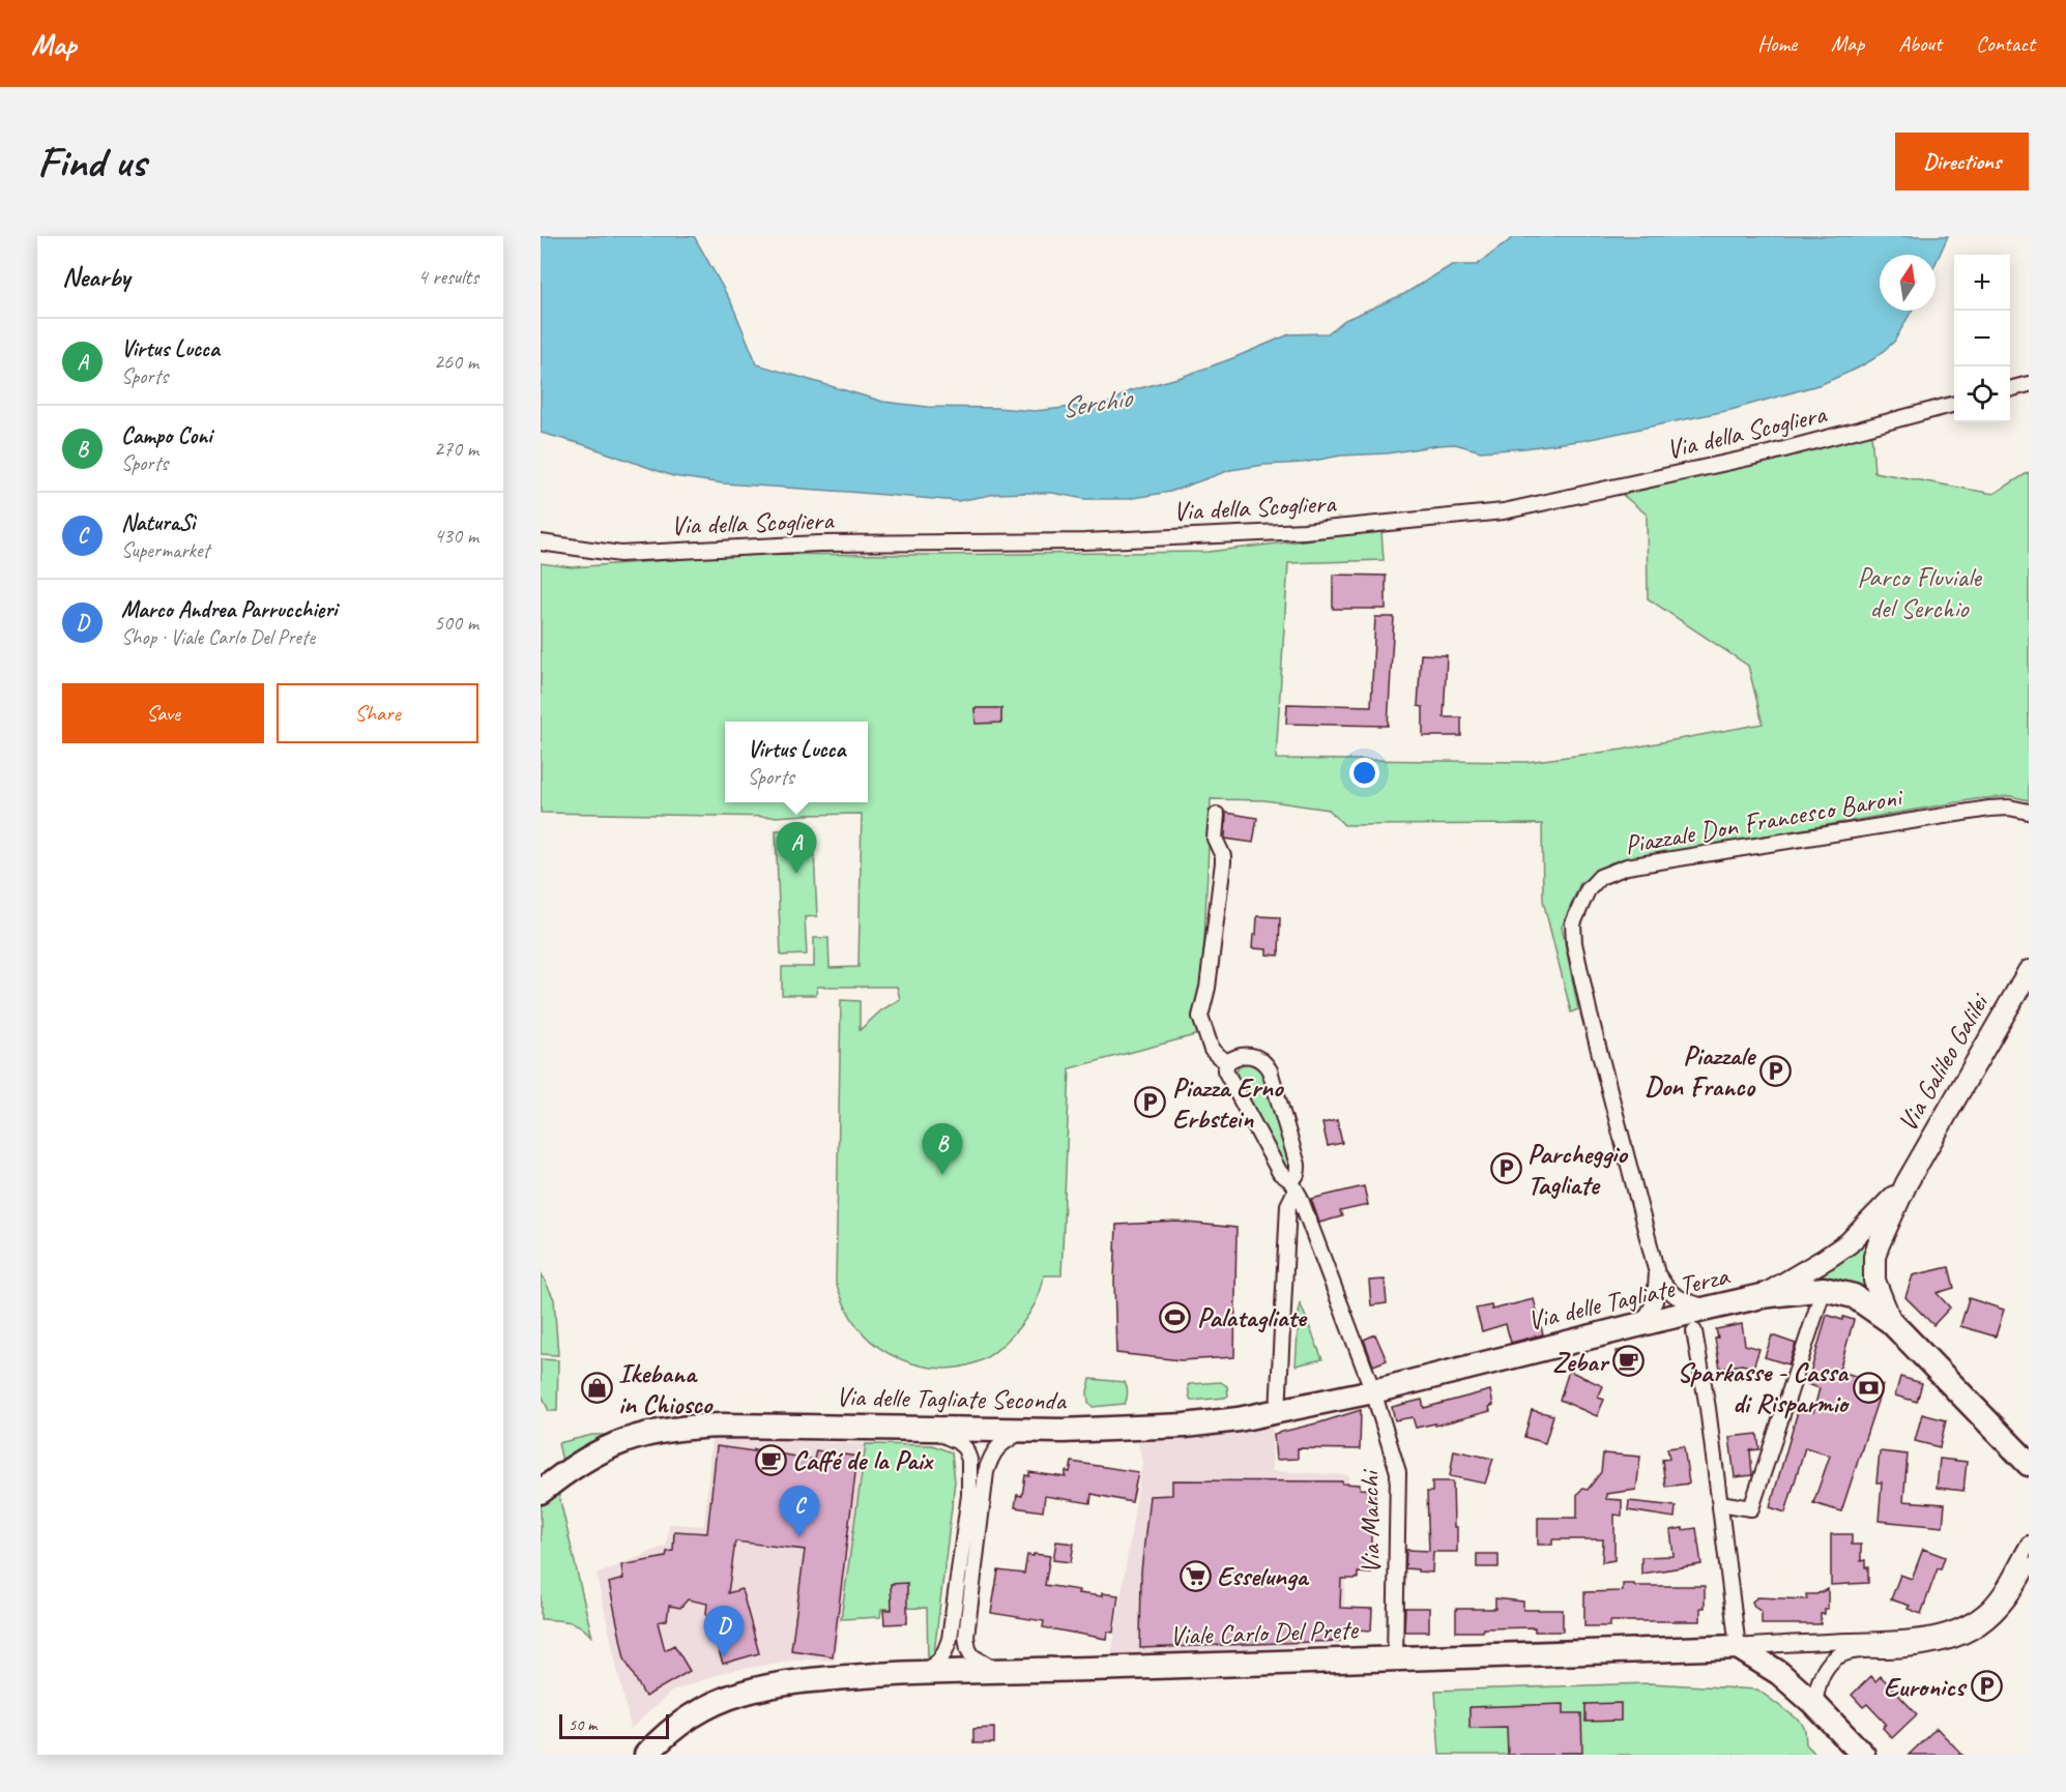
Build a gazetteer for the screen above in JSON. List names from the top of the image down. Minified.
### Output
{"streets":{"main road":["Via Galileo Galilei","Via delle Tagliate Terza","Via delle Tagliate Seconda","Viale Carlo Del Prete"],"street":["Via della Scogliera","Piazzale Don Francesco Baroni","Via Marchi"]},"crossings":[["Piazzale Don Francesco Baroni","Via delle Tagliate Terza"],["Via Galileo Galilei","Via delle Tagliate Terza"],["Via delle Tagliate Terza","Via delle Tagliate Seconda"],["Via delle Tagliate Terza","Via Marchi"],["Via delle Tagliate Seconda","Via Marchi"],["Via Marchi","Viale Carlo Del Prete"]],"water":["Serchio"],"parks":["Parco Fluviale del Serchio"],"places":{"parking":["Piazzale Don Franco","Piazza Erno Erbstein","Parcheggio Tagliate","Euronics"],"sports":["Palatagliate"],"cafe":["Zebar","Caffé de la Paix"],"bank":["Sparkasse - Cassa di Risparmio"],"shop":["Ikebana in Chiosco"],"supermarket":["Esselunga"]},"scale_bar":"50 m","north":"top","page":{"header":"Map","nav":["Home","Map","About","Contact"],"buttons":["Directions",["Save","Share"]],"title":"Find us","heading":["Nearby","4 results"],"map_buttons":["+","−"],"list":[{"mark":"A","name":"Virtus Lucca","note":"Sports","value":"260 m"},{"mark":"B","name":"Campo Coni","note":"Sports","value":"270 m"},{"mark":"C","name":"NaturaSì","note":"Supermarket","value":"430 m"},{"mark":"D","name":"Marco Andrea Parrucchieri","note":"Shop · Viale Carlo Del Prete","value":"500 m"}],"popup":["Virtus Lucca","Sports"],"pins":["A","B","C","D"],"scale":"50 m"}}
